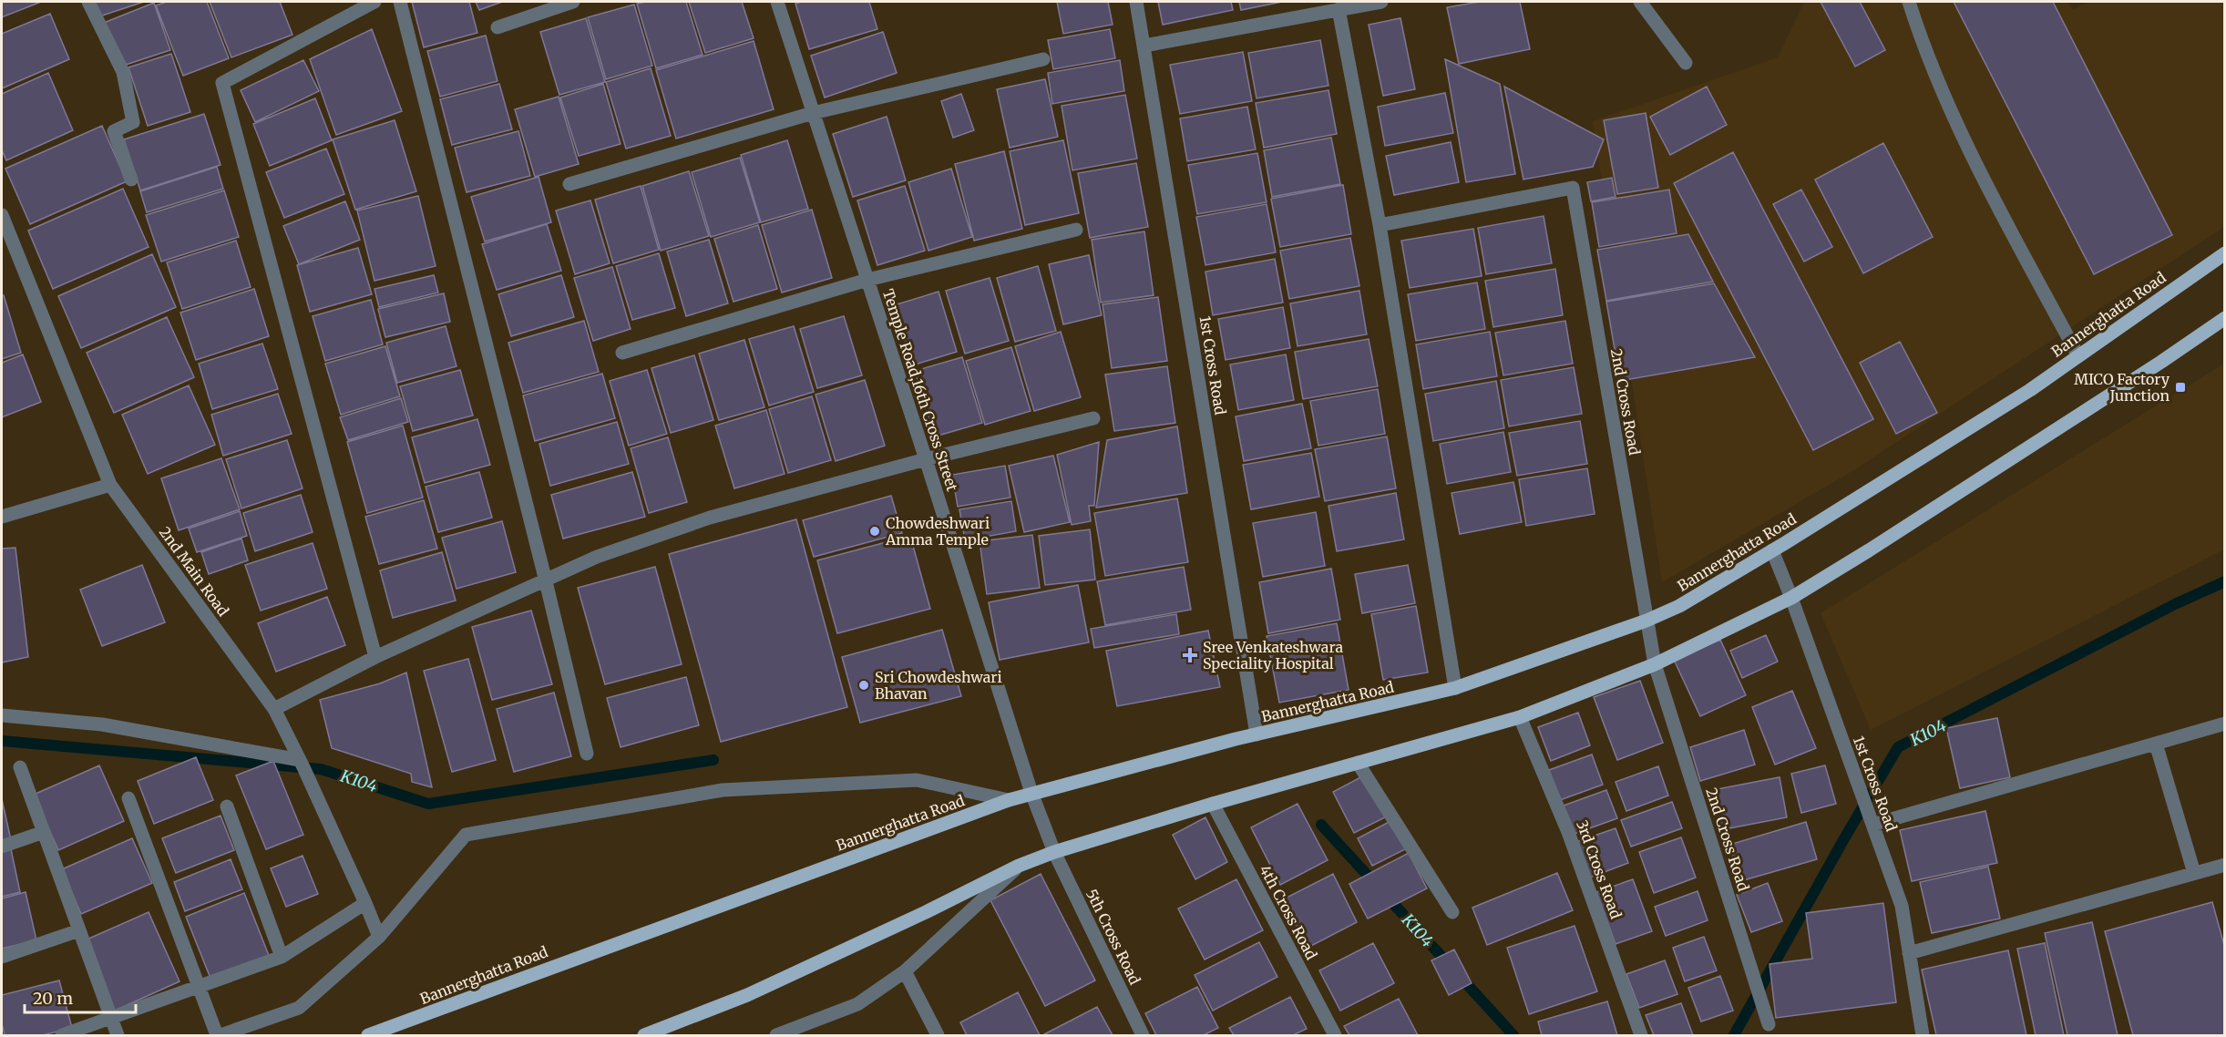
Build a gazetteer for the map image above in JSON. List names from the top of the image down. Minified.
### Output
{"streets":{"main road":["Bannerghatta Road"],"street":["1st Cross Road","Temple Road,16th Cross Street","2nd Cross Road","2nd Main Road","3rd Cross Road","4th Cross Road","5th Cross Road"]},"crossings":[["Bannerghatta Road","1st Cross Road"],["Bannerghatta Road","Temple Road,16th Cross Street"],["Bannerghatta Road","2nd Cross Road"],["Temple Road,16th Cross Street","5th Cross Road"]],"water":["K104"],"places":{"transit":["MICO Factory Junction"],"other":["Chowdeshwari Amma Temple","Sri Chowdeshwari Bhavan"],"health":["Sree Venkateshwara Speciality Hospital"]},"scale_bar":"20 m"}
